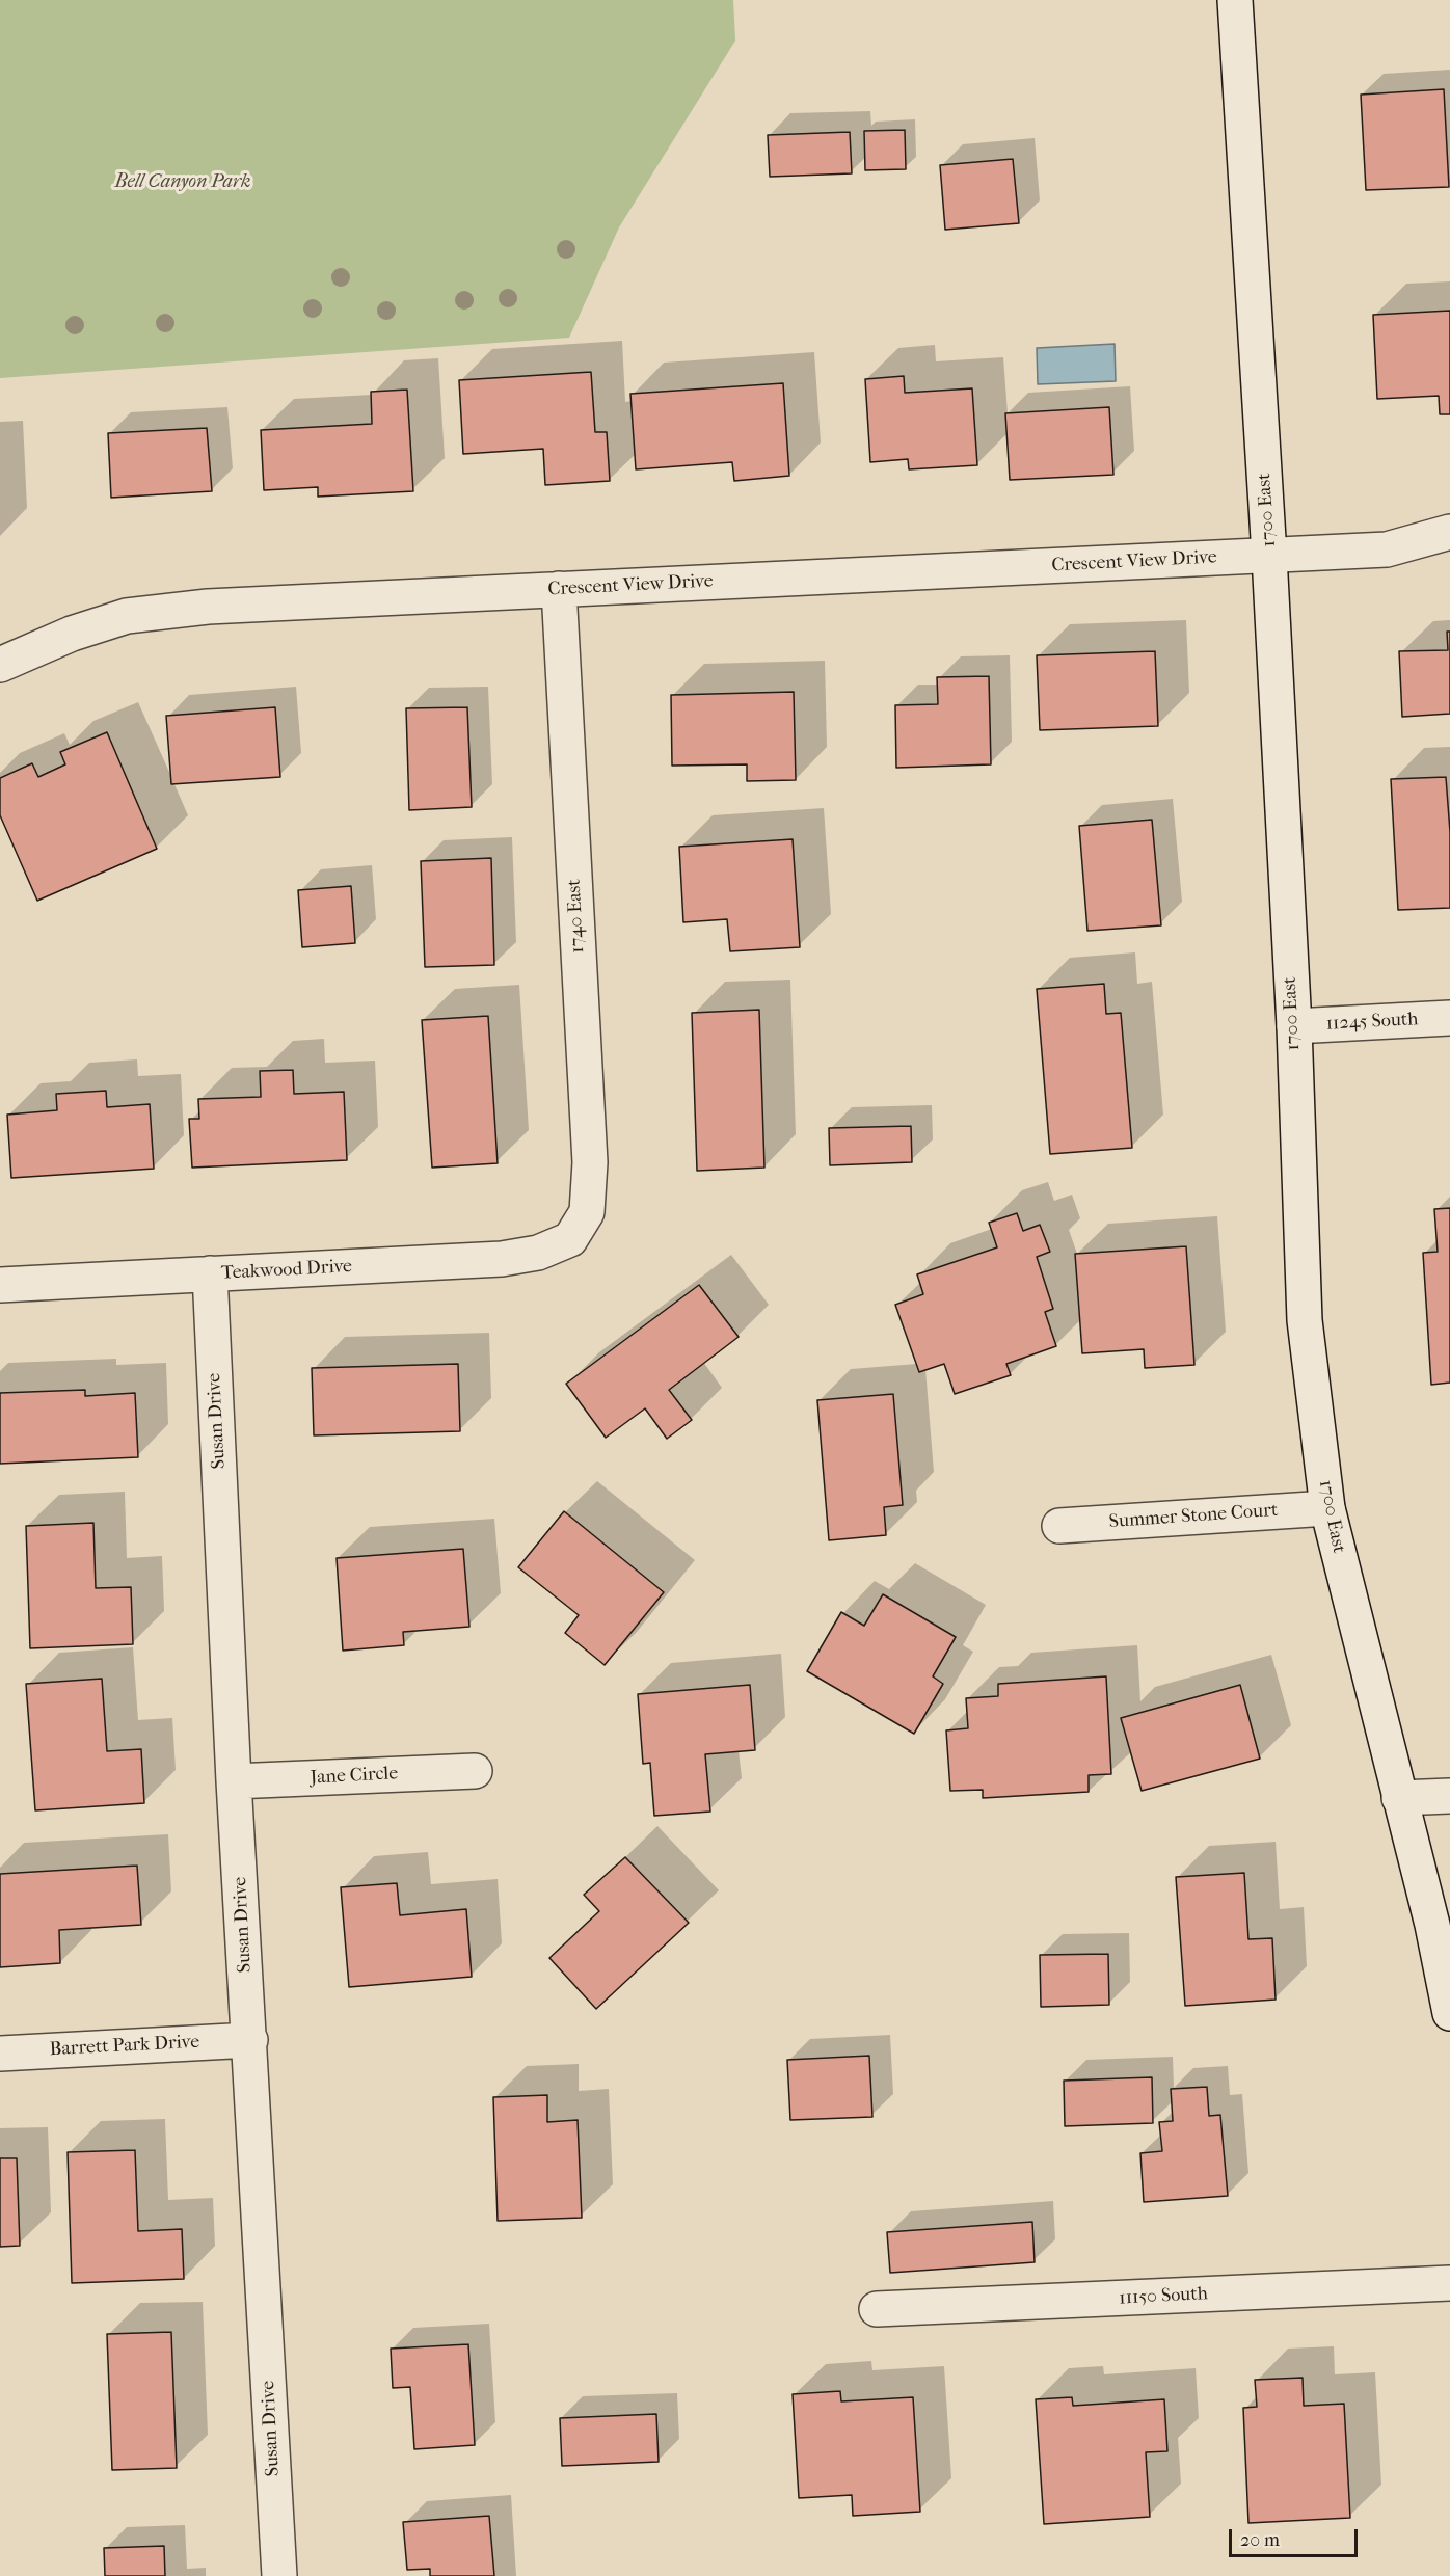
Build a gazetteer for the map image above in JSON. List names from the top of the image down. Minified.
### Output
{"streets":{"street":["1700 East","Crescent View Drive","1740 East","11245 South","Teakwood Drive","Susan Drive","Summer Stone Court","Jane Circle","Barrett Park Drive","11150 South"]},"crossings":[["1700 East","Crescent View Drive"],["1700 East","11245 South"],["1700 East","Summer Stone Court"],["Crescent View Drive","1740 East"],["1740 East","Teakwood Drive"],["Teakwood Drive","Susan Drive"],["Susan Drive","Jane Circle"],["Susan Drive","Barrett Park Drive"]],"parks":["Bell Canyon Park"],"scale_bar":"20 m"}
